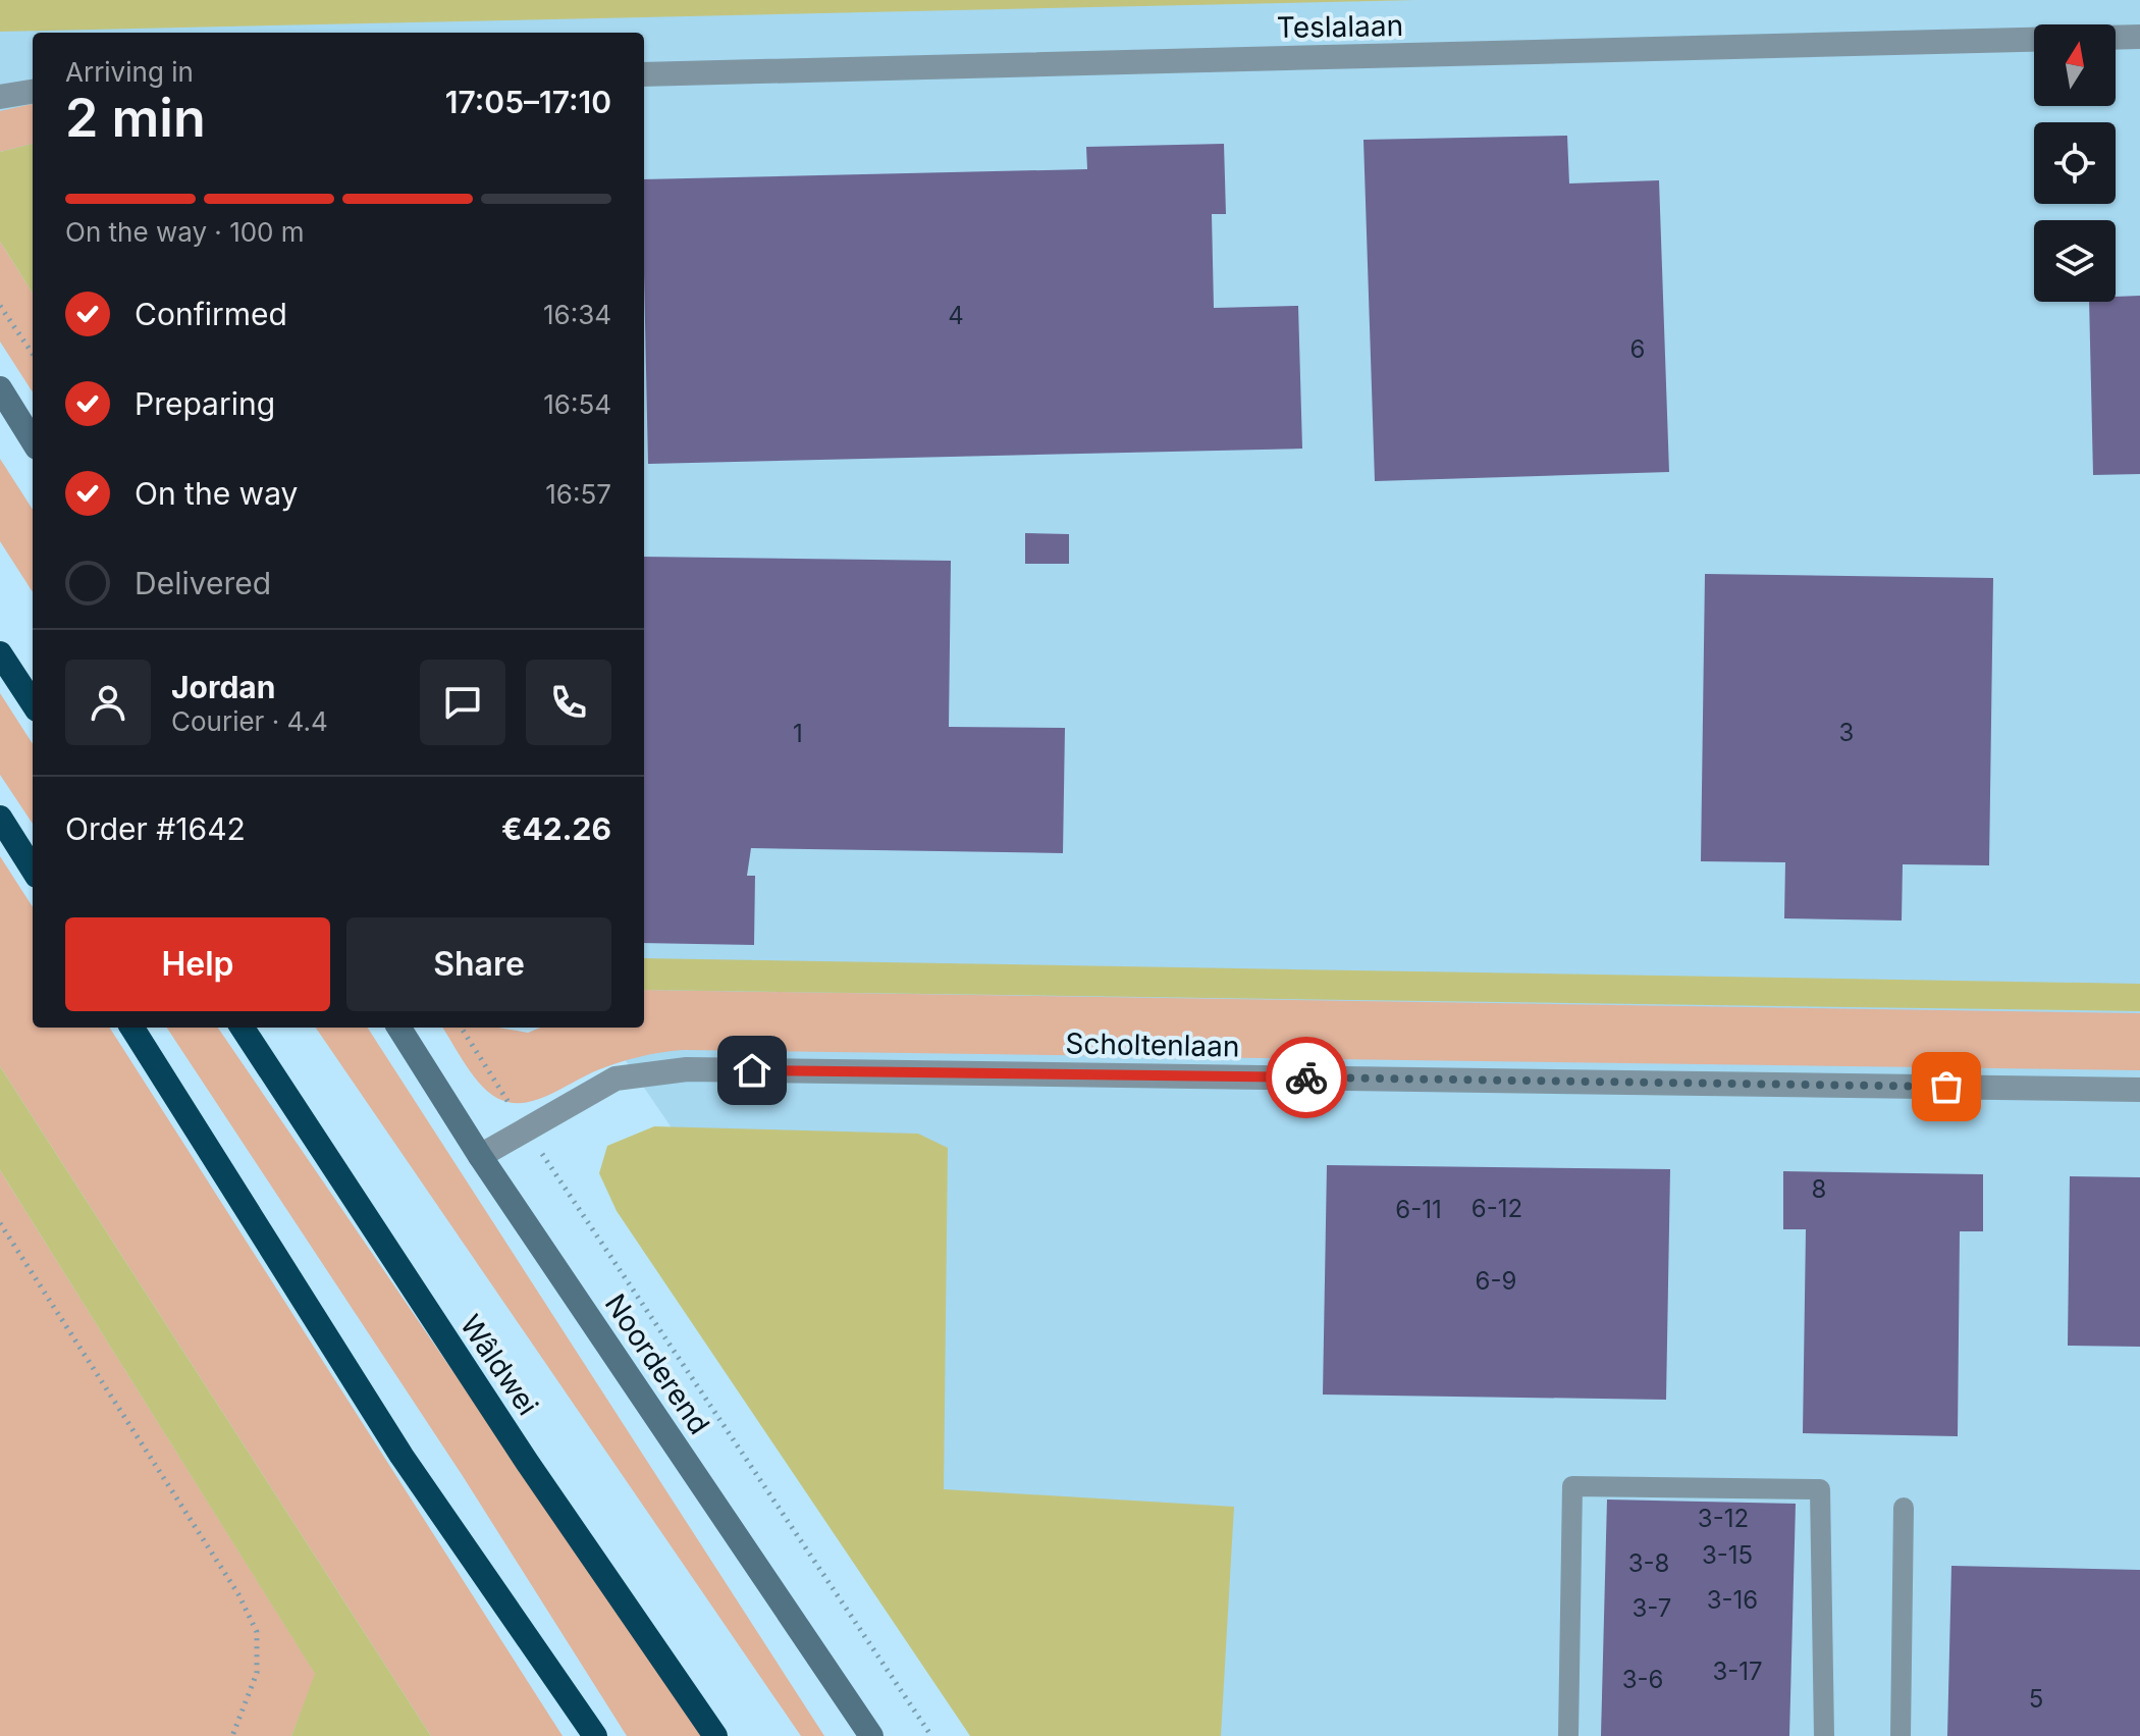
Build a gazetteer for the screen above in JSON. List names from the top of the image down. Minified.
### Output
{"streets":{"highway":["Wâldwei"],"street":["Teslalaan","Scholtenlaan","Noorderend"]},"crossings":[["Scholtenlaan","Noorderend"]],"house_numbers":["4","6","3","1","8","6-12","6-11","6-9","3-12","3-15","3-8","3-16","3-7","3-17","3-6","5"],"north":"top","page":{"heading":["2 min","Arriving in","17:05–17:10"],"panel":["Jordan","Courier · 4.4","Order #1642","€42.26"],"bar":"On the way · 100 m","list":[["Confirmed","16:34"],["Preparing","16:54"],["On the way","16:57"],"Delivered"],"buttons":["Help","Share"]}}
